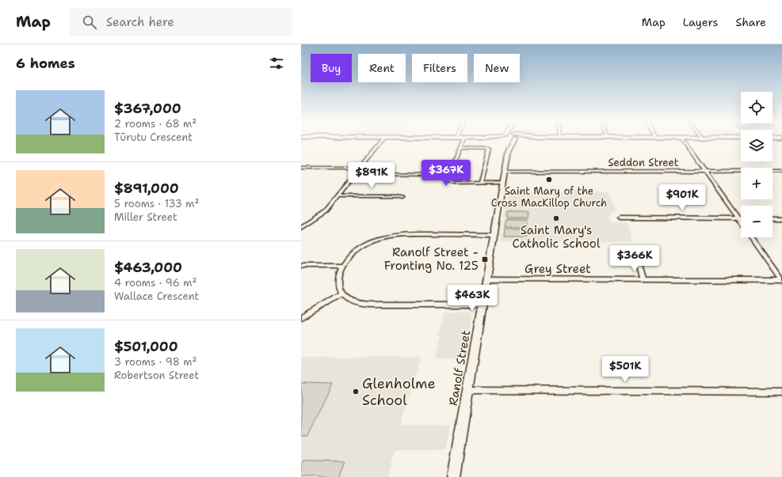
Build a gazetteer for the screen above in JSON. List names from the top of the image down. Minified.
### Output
{"streets":{"main road":["Ranolf Street"],"street":["Seddon Street","Grey Street"]},"crossings":[["Seddon Street","Ranolf Street"],["Grey Street","Ranolf Street"]],"places":{"other":["Saint Mary of the Cross MacKillop Church","Saint Mary's Catholic School","Glenholme School"],"transit":["Ranolf Street - Fronting No. 125"]},"page":{"header":"Map","search":"Search here","nav":["Map","Layers","Share"],"heading":"6 homes","chip":["Buy","Rent","Filters","New"],"list":[{"name":"$367,000","note":"2 rooms · 68 m² · Tūrutu Crescent"},{"name":"$891,000","note":"5 rooms · 133 m² · Miller Street"},{"name":"$463,000","note":"4 rooms · 96 m² · Wallace Crescent"},{"name":"$501,000","note":"3 rooms · 98 m² · Robertson Street"}],"map_buttons":["+","−"],"price":["$367K","$891K","$901K","$366K","$463K","$501K"]}}
